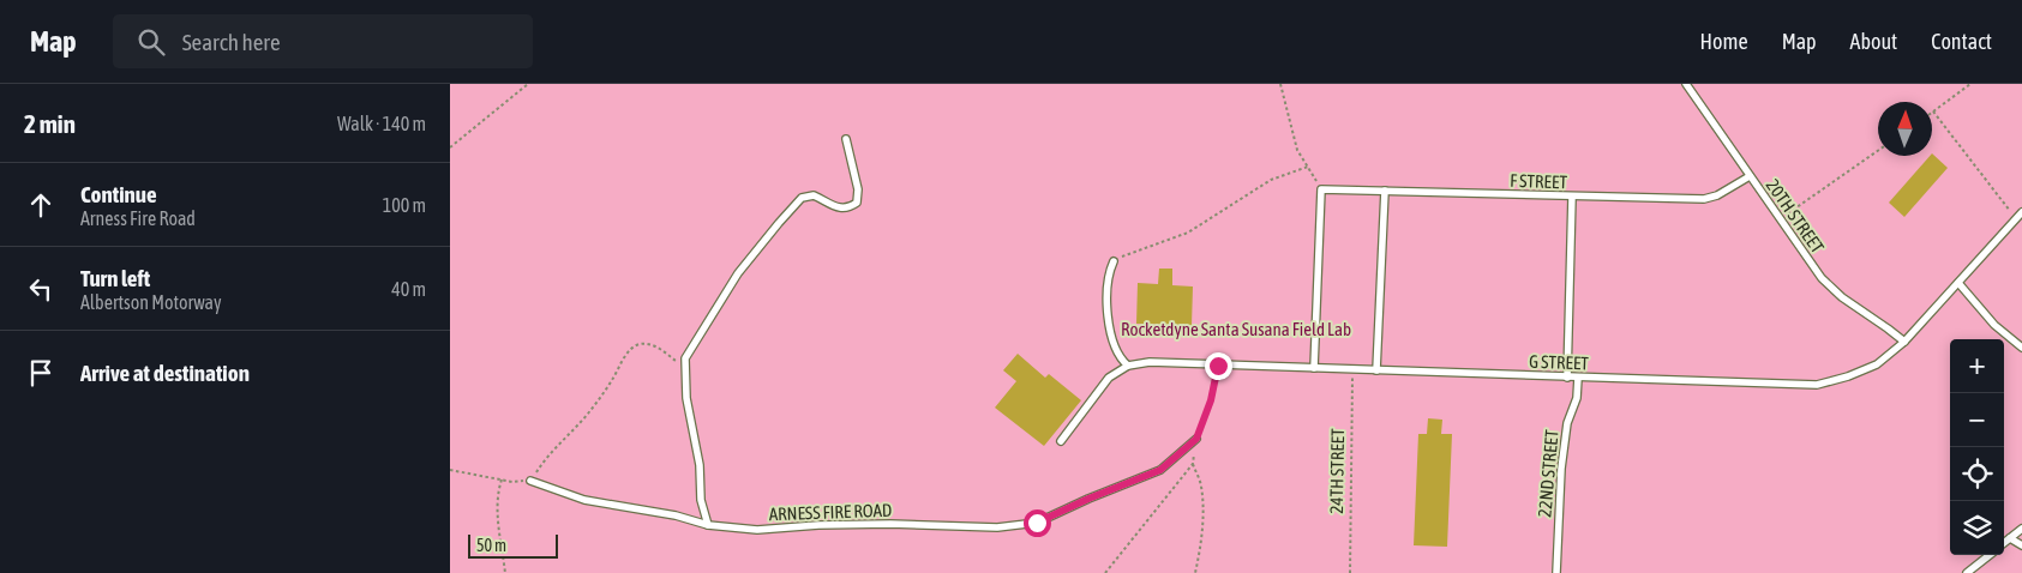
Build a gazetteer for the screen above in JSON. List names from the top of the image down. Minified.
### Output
{"streets":{"lane":["F STREET","20TH STREET","G STREET","22ND STREET","ARNESS FIRE ROAD"],"path":["24TH STREET"]},"crossings":[["F STREET","20TH STREET"],["20TH STREET","G STREET"],["G STREET","24TH STREET"],["G STREET","22ND STREET"]],"parks":["Rocketdyne Santa Susana Field Lab"],"scale_bar":"50 m","north":"top","page":{"header":"Map","search":"Search here","nav":["Home","Map","About","Contact"],"heading":["2 min","Walk · 140 m"],"list":[["Continue","Arness Fire Road","100 m"],["Turn left","Albertson Motorway","40 m"],"Arrive at destination"],"map_buttons":["+","−"],"scale":"50 m"}}
